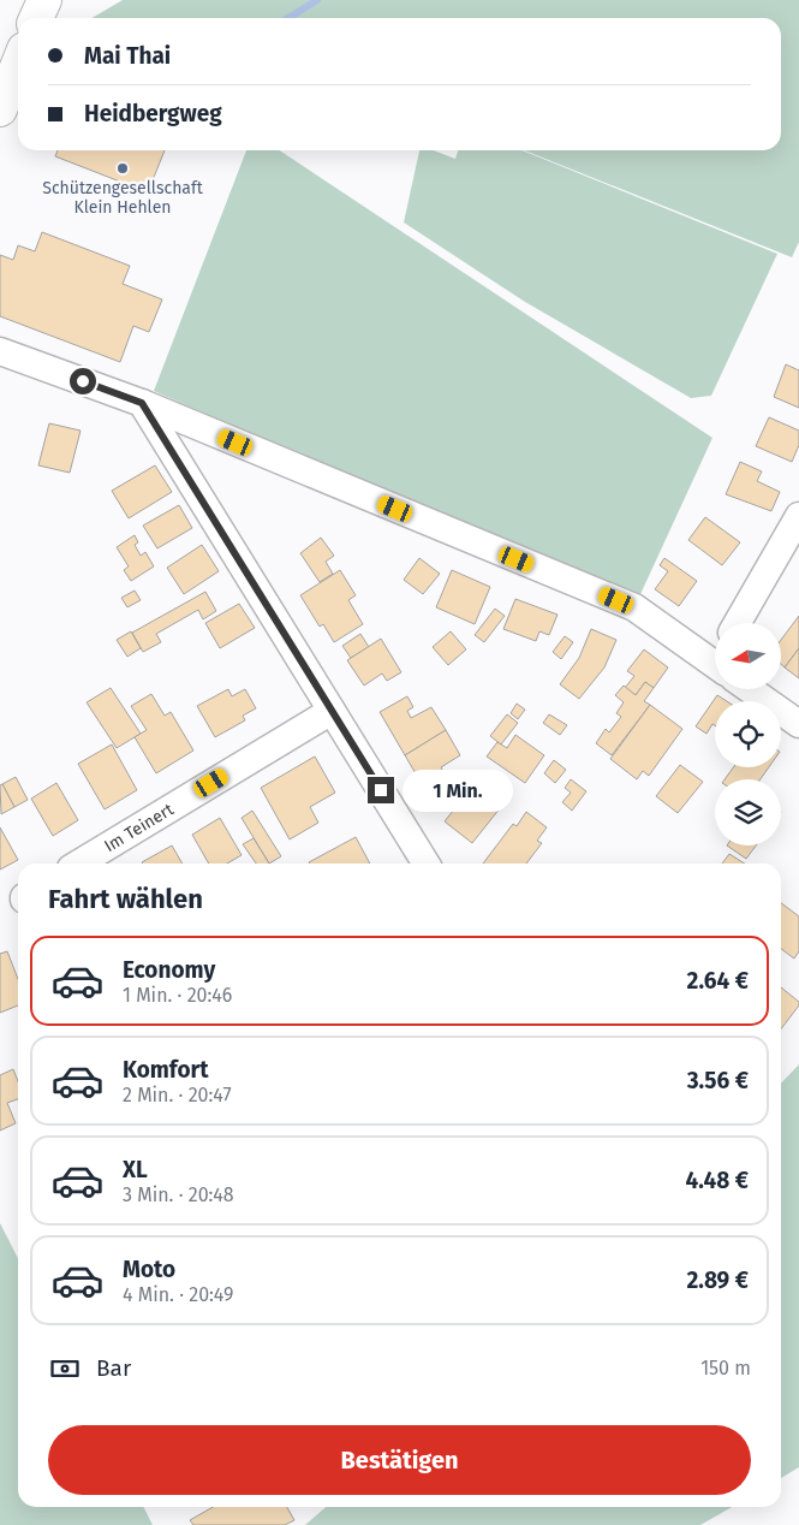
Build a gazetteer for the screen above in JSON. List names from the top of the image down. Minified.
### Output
{"streets":{"street":["Im Teinert"]},"places":["Schützengesellschaft Klein Hehlen"],"north":"left","page":{"banner":["Mai Thai","Heidbergweg"],"bubble":"1 Min.","heading":"Fahrt wählen","list":[{"name":"Economy","note":"1 Min. · 20:46","value":"2.64 €"},{"name":"Komfort","note":"2 Min. · 20:47","value":"3.56 €"},{"name":"XL","note":"3 Min. · 20:48","value":"4.48 €"},{"name":"Moto","note":"4 Min. · 20:49","value":"2.89 €"}],"pay":["Bar","150 m"],"buttons":"Bestätigen"}}
